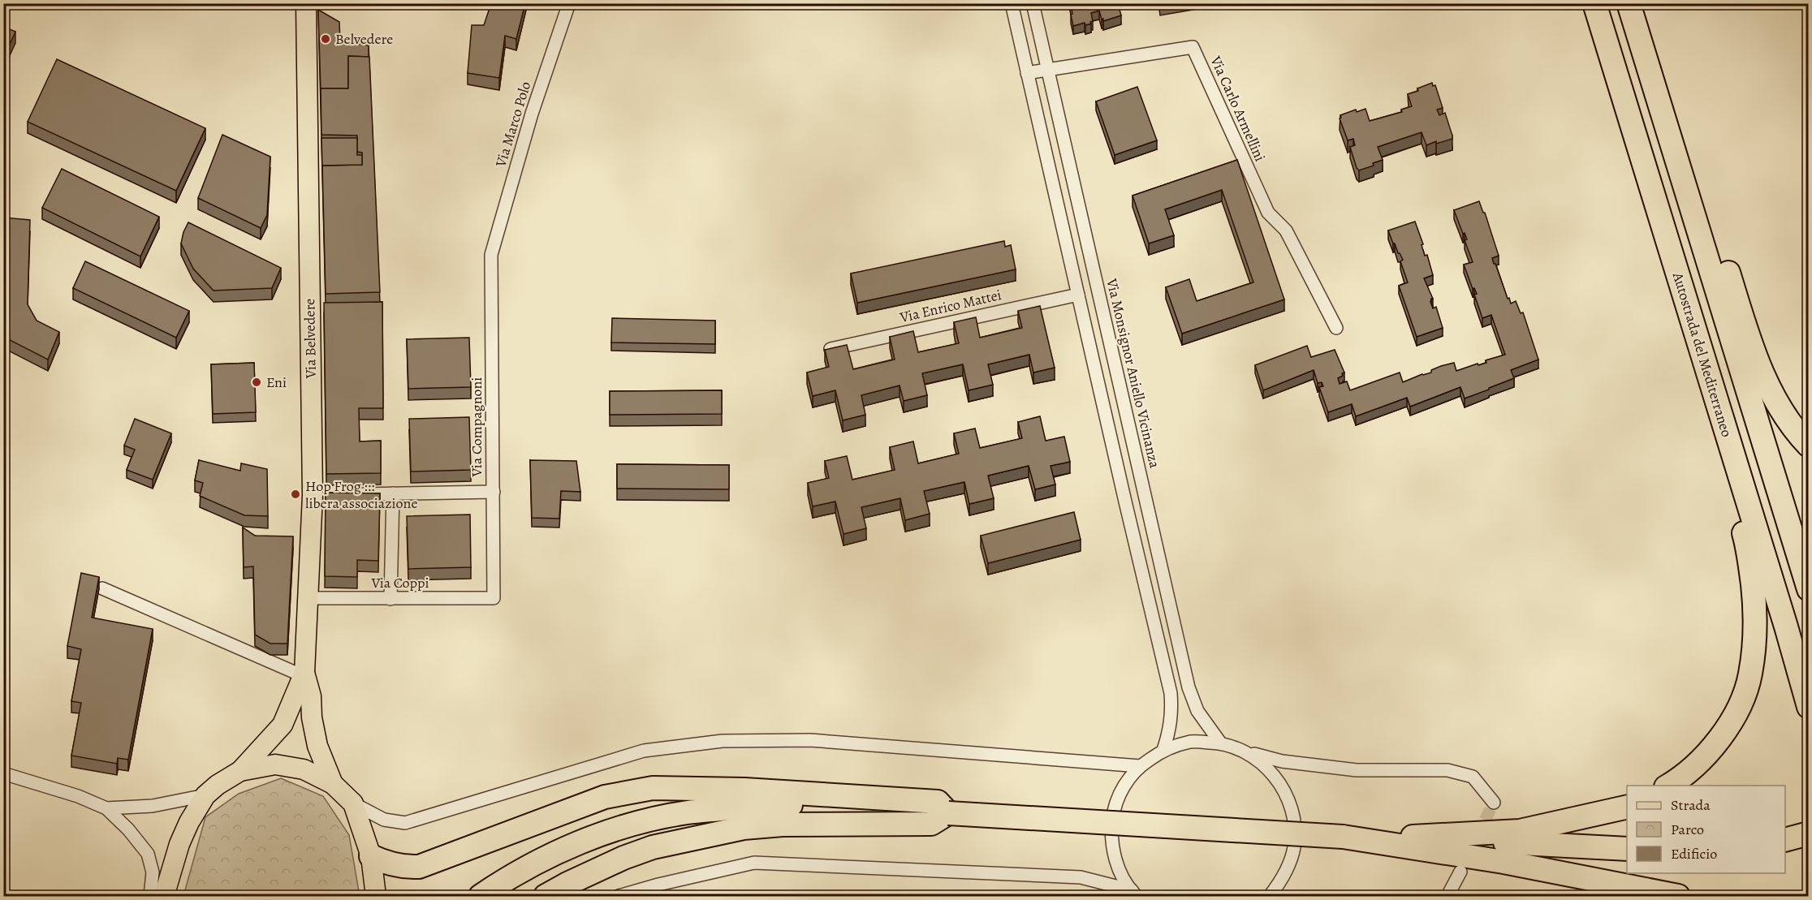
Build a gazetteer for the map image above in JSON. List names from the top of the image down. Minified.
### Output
{"streets":{"highway":["Autostrada del Mediterraneo"],"main road":["Via Belvedere"],"street":["Via Carlo Armellini","Via Marco Polo","Via Enrico Mattei","Via Monsignor Aniello Vicinanza","Via Compagnoni","Via Coppi"]},"crossings":[["Via Carlo Armellini","Via Monsignor Aniello Vicinanza"],["Via Marco Polo","Via Compagnoni"],["Via Belvedere","Via Coppi"],["Via Compagnoni","Via Coppi"]],"places":["Belvedere","Eni","Hop Frog ::: libera associazione"],"legend":["Strada","Parco","Edificio"]}
